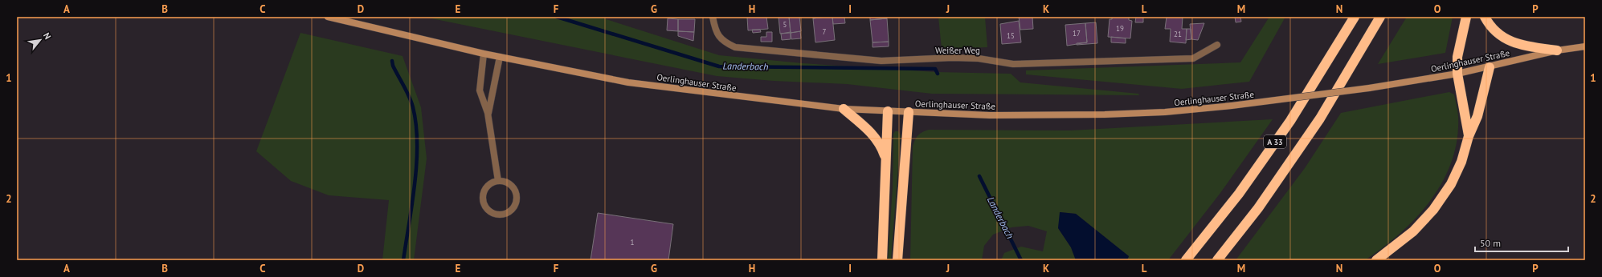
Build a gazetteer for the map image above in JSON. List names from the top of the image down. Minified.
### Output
{"streets":{"highway":["A 33"],"main road":["Oerlinghauser Straße"],"street":["Weißer Weg"]},"water":["Landerbach"],"house_numbers":["5","19","7","17","21","15","1"],"scale_bar":"50 m","north":"top right","grid":{"columns":["A","B","C","D","E","F","G","H","I","J","K","L","M","N","O","P"],"rows":["1","2"]}}
